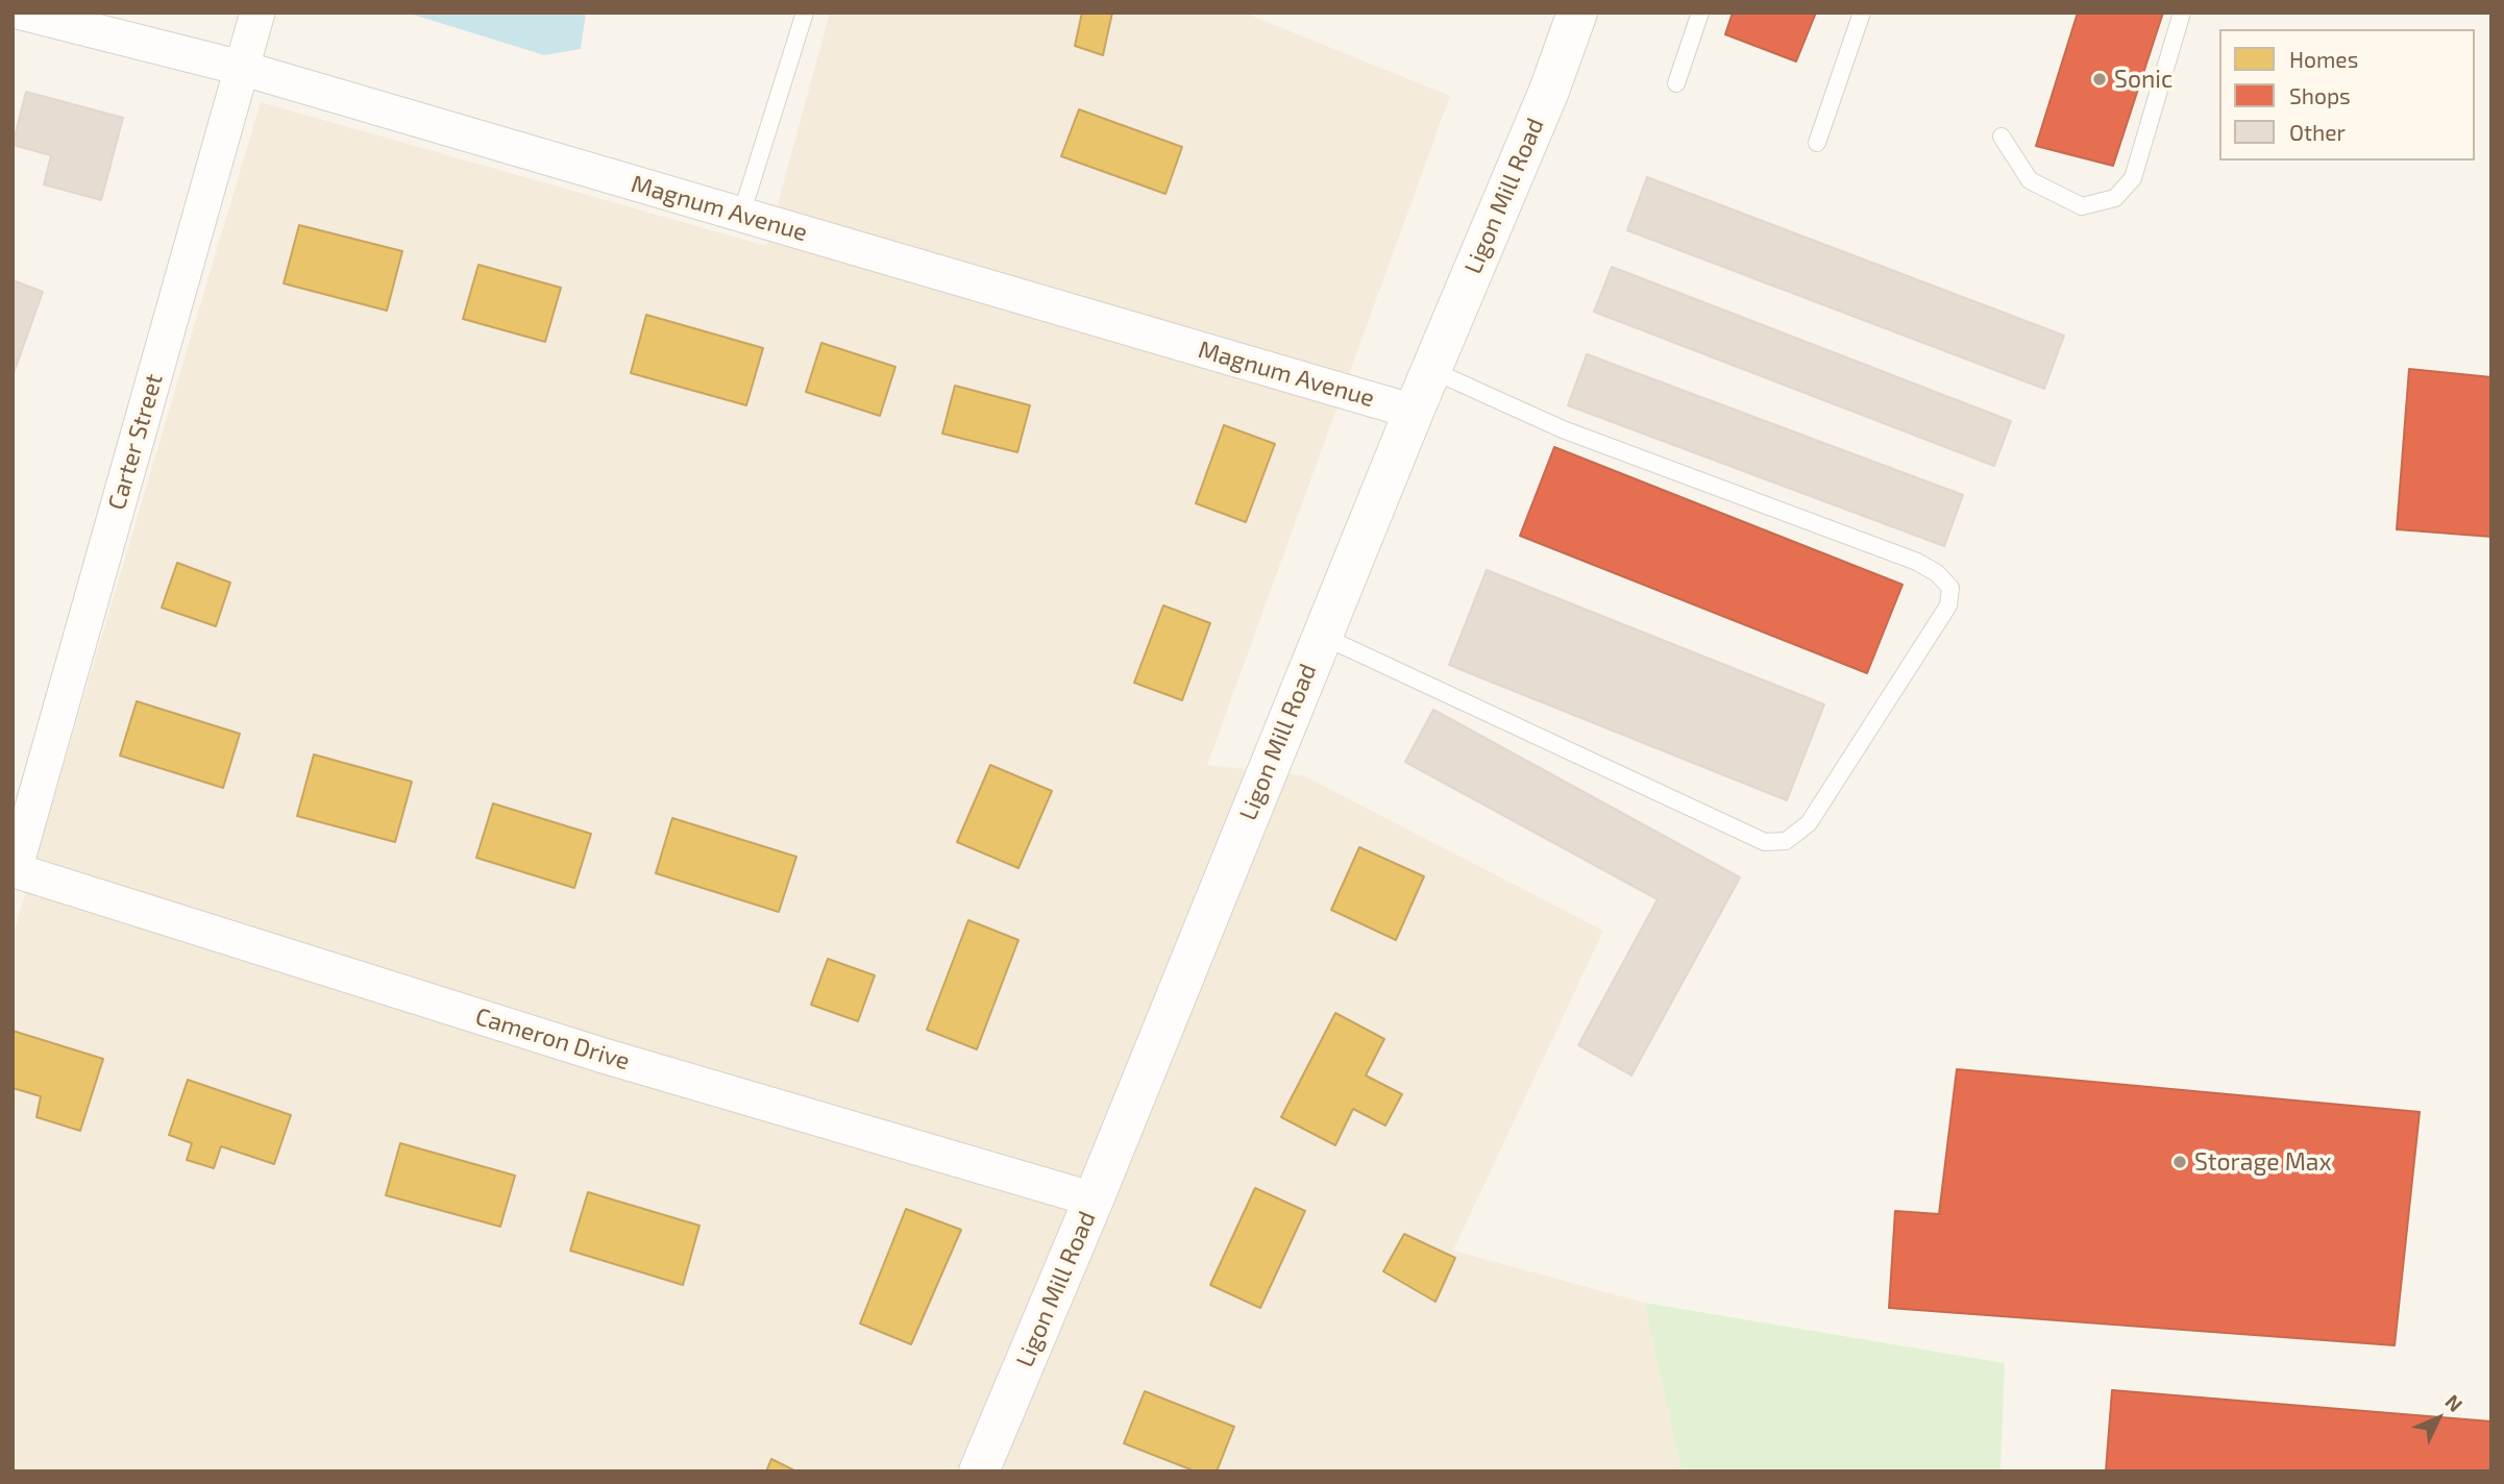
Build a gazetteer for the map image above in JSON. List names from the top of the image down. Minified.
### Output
{"streets":{"main road":["Ligon Mill Road"],"street":["Magnum Avenue","Carter Street","Cameron Drive"]},"crossings":[["Ligon Mill Road","Magnum Avenue"],["Ligon Mill Road","Cameron Drive"],["Magnum Avenue","Carter Street"],["Carter Street","Cameron Drive"]],"places":["Sonic","Storage Max"],"legend":["Homes","Shops","Other"],"north":"top right"}
